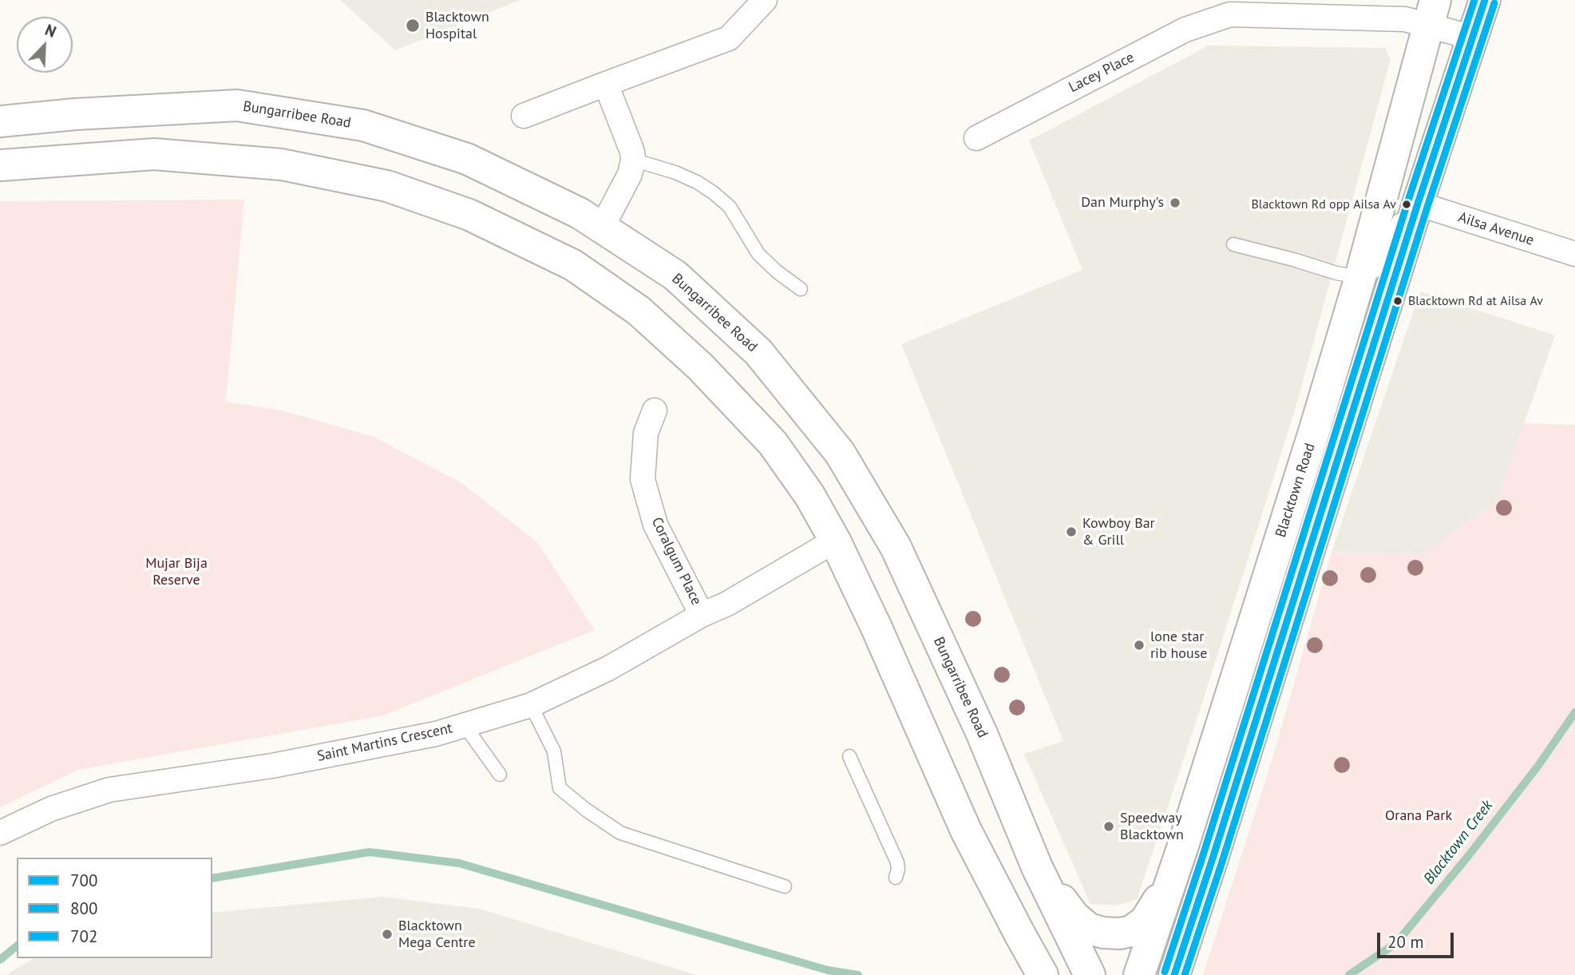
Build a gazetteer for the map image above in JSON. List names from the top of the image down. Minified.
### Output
{"streets":{"main road":["Bungarribee Road","Blacktown Road"],"street":["Lacey Place","Ailsa Avenue","Coralgum Place","Saint Martins Crescent"]},"crossings":[["Lacey Place","Blacktown Road"],["Coralgum Place","Saint Martins Crescent"]],"water":["Blacktown Creek"],"parks":["Mujar Bija Reserve","Orana Park"],"places":["Blacktown Hospital","Dan Murphy's","Blacktown Rd opp Ailsa Av","Blacktown Rd at Ailsa Av","Kowboy Bar & Grill","lone star rib house","Speedway Blacktown","Blacktown Mega Centre"],"lines":["transit line 700","transit line 702","transit line 800"],"legend":["700","800","702"],"scale_bar":"20 m","north":"top right"}
